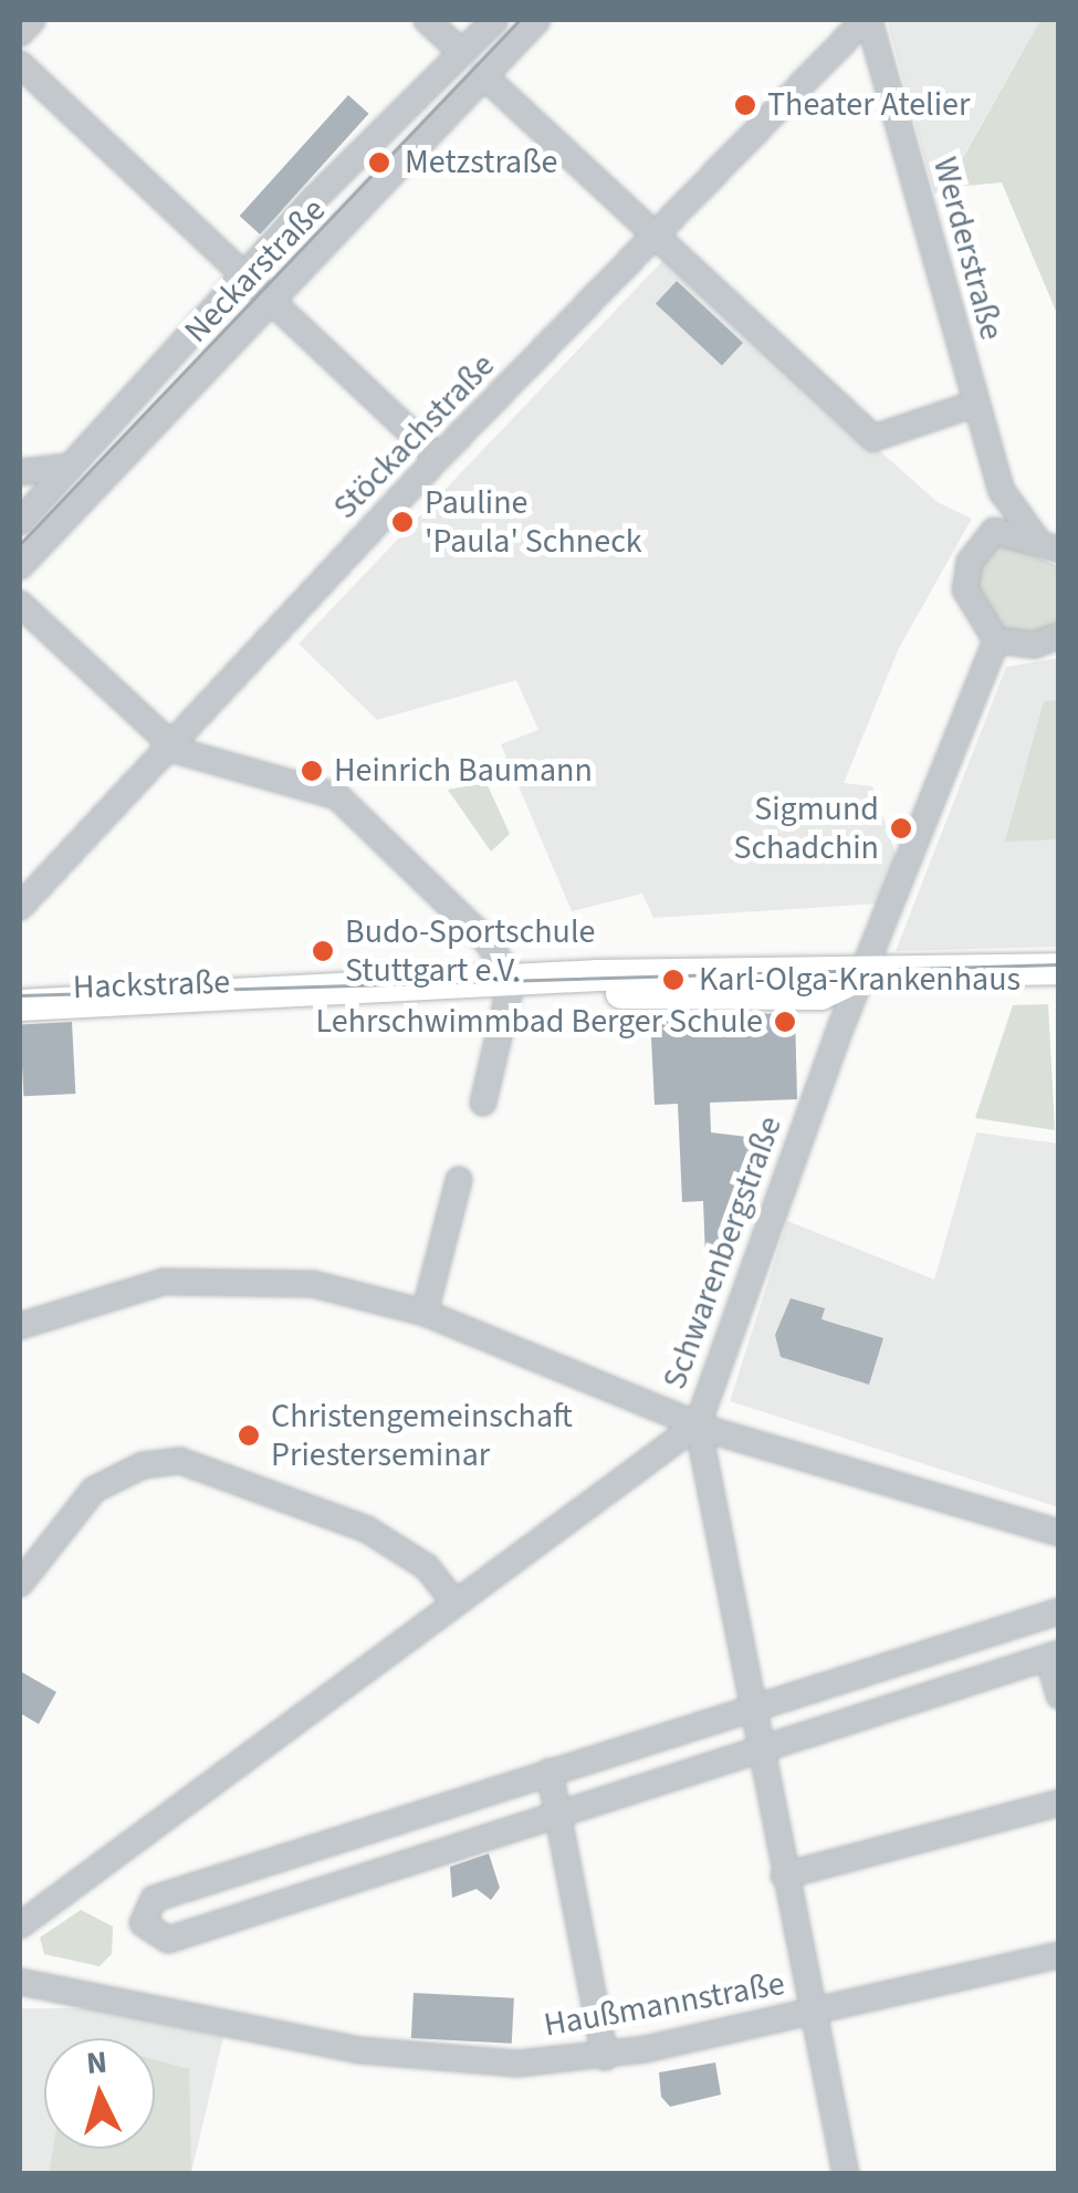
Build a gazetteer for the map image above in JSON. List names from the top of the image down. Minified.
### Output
{"streets":{"main road":["Hackstraße"],"street":["Werderstraße","Neckarstraße","Stöckachstraße","Schwarenbergstraße","Haußmannstraße"]},"crossings":[["Werderstraße","Stöckachstraße"],["Hackstraße","Schwarenbergstraße"],["Schwarenbergstraße","Haußmannstraße"]],"places":["Theater Atelier","Metzstraße","Pauline 'Paula' Schneck","Heinrich Baumann","Sigmund Schadchin","Budo-Sportschule Stuttgart e.V.","Karl-Olga-Krankenhaus","Lehrschwimmbad Berger Schule","Christengemeinschaft Priesterseminar"],"north":"top"}
